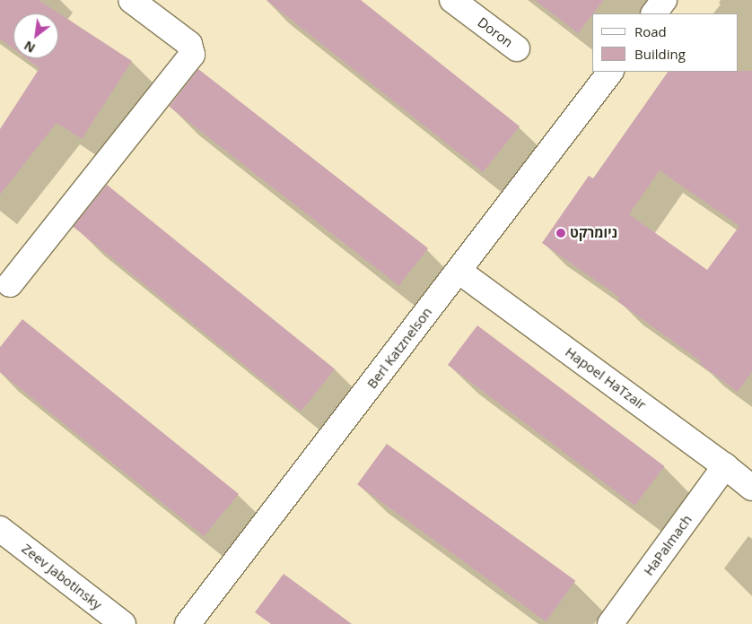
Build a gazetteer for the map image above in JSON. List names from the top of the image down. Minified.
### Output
{"streets":{"street":["Doron","Berl Katznelson","Hapoel HaTzair","HaPalmach","Zeev Jabotinsky"]},"crossings":[["Berl Katznelson","Hapoel HaTzair"],["Hapoel HaTzair","HaPalmach"]],"places":["ניומרקט"],"legend":["Road","Building"],"north":"bottom left"}
